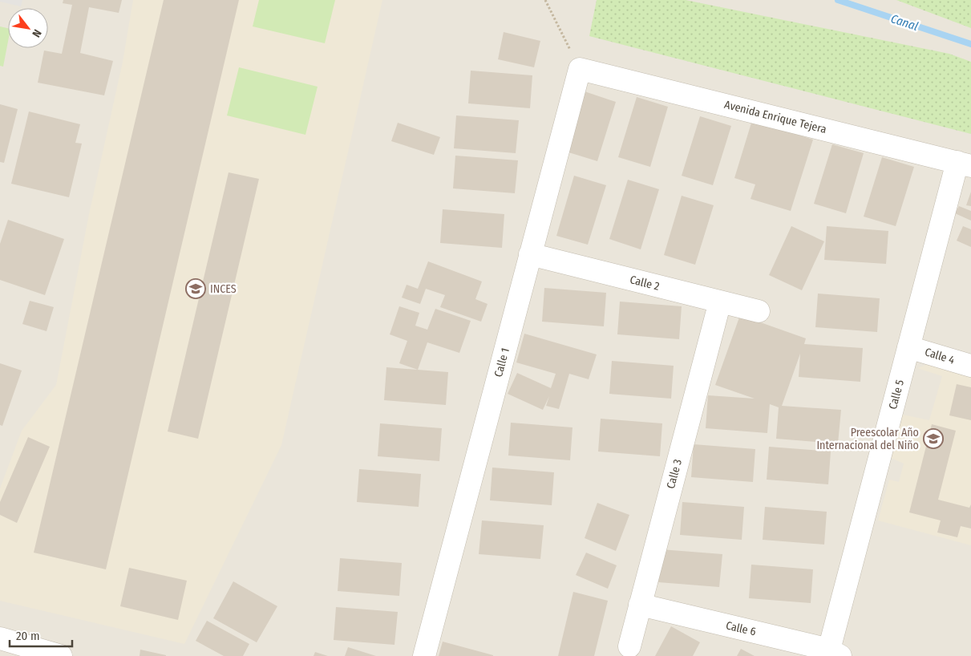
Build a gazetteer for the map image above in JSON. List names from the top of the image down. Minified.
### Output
{"streets":{"street":["Avenida Enrique Tejera","Calle 2","Calle 4","Calle 1","Calle 5","Calle 3","Calle 6"]},"crossings":[["Avenida Enrique Tejera","Calle 1"],["Avenida Enrique Tejera","Calle 5"],["Calle 2","Calle 1"],["Calle 2","Calle 3"],["Calle 4","Calle 5"],["Calle 5","Calle 6"],["Calle 3","Calle 6"]],"water":["Canal"],"places":{"school or university":["INCES","Preescolar Año Internacional del Niño"]},"scale_bar":"20 m","north":"bottom right"}
